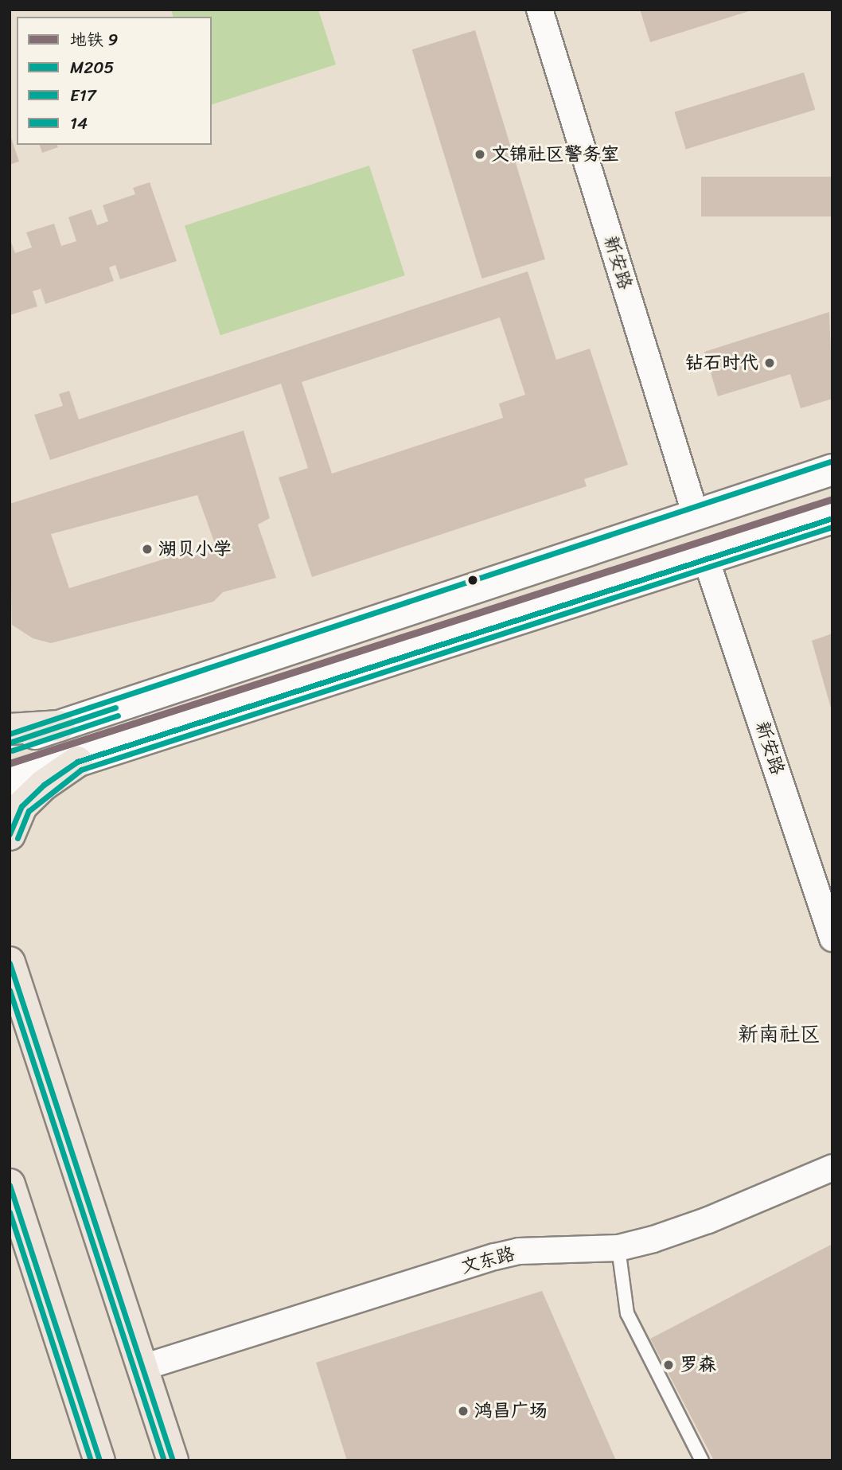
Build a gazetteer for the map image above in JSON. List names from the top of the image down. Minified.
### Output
{"streets":{"street":["新安路","文东路"]},"districts":["新南社区"],"places":["文锦社区警务室","钻石时代","湖贝小学","罗森","鸿昌广场"],"lines":["transit line 14","metro line 9","transit line M205","transit line E17"],"legend":["地铁 9","M205","E17","14"]}
